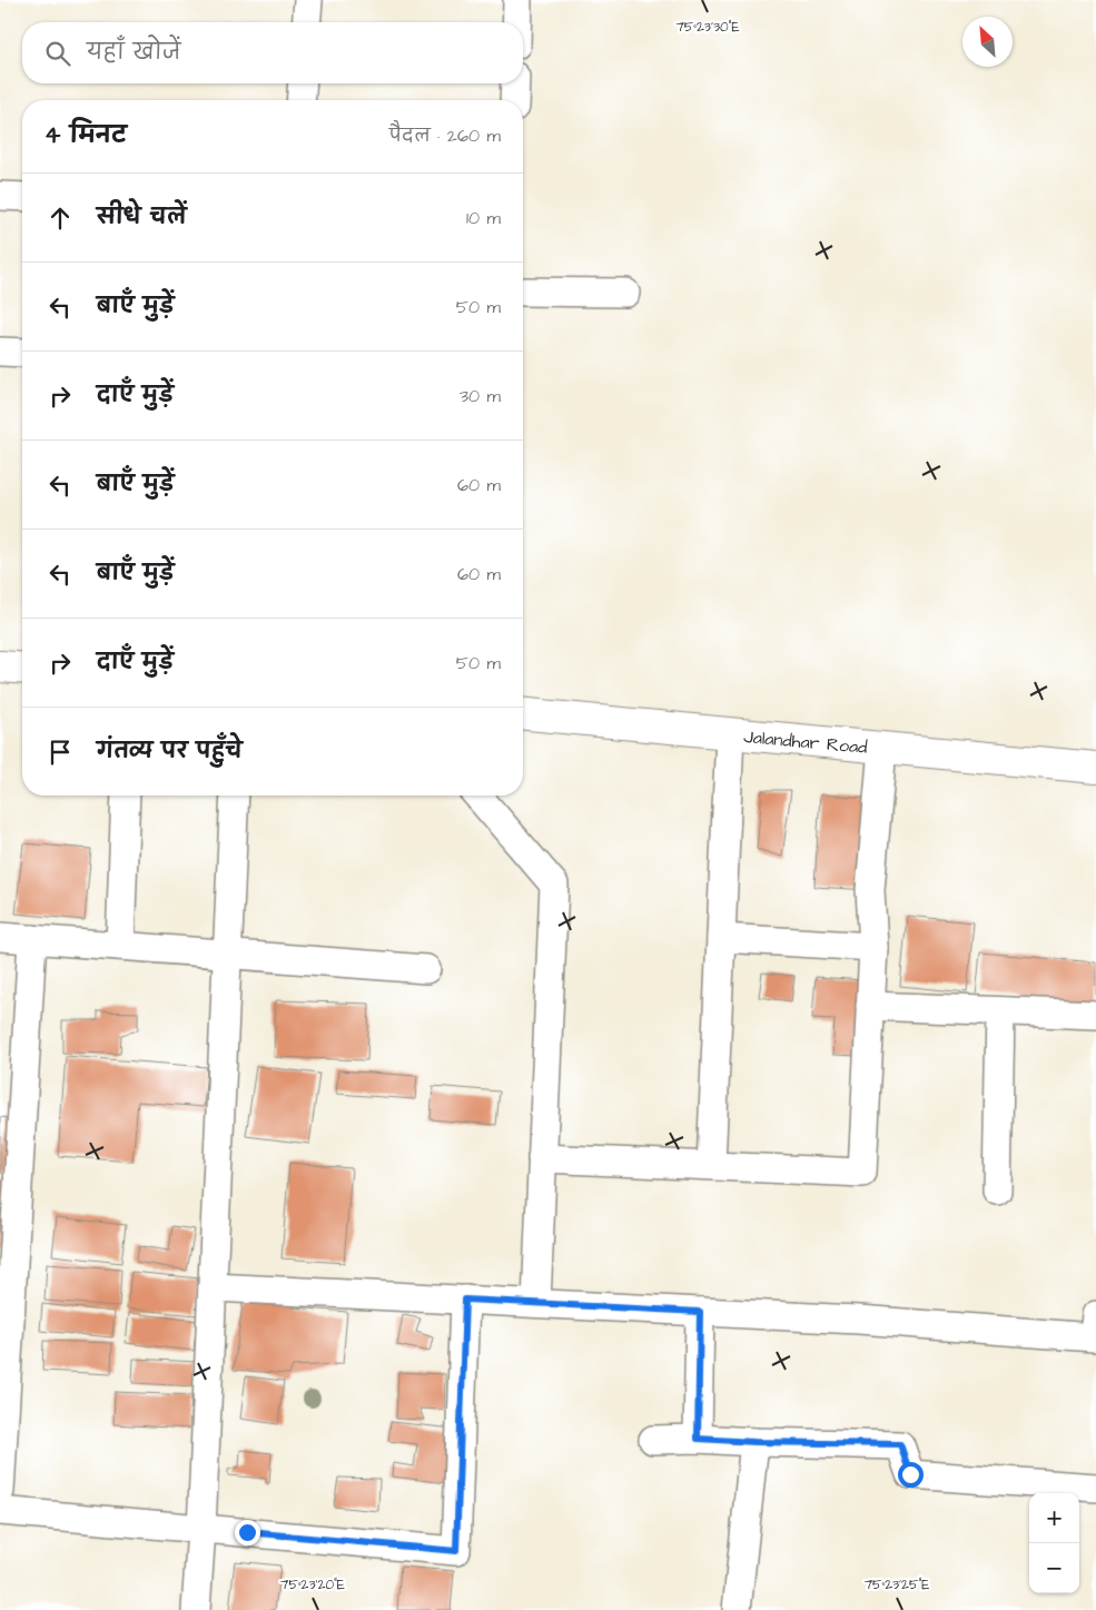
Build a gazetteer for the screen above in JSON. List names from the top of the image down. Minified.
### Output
{"streets":{"main road":["Jalandhar Road"]},"north":"top left","page":{"search":"यहाँ खोजें","heading":["4 मिनट","पैदल · 260 m"],"list":[["सीधे चलें","10 m"],["बाएँ मुड़ें","50 m"],["दाएँ मुड़ें","30 m"],["बाएँ मुड़ें","60 m"],["बाएँ मुड़ें","60 m"],["दाएँ मुड़ें","50 m"],"गंतव्य पर पहुँचे"],"map_buttons":["+","−"]},"coordinates":["75°23'30\"E","75°23'20\"E","75°23'25\"E"]}
